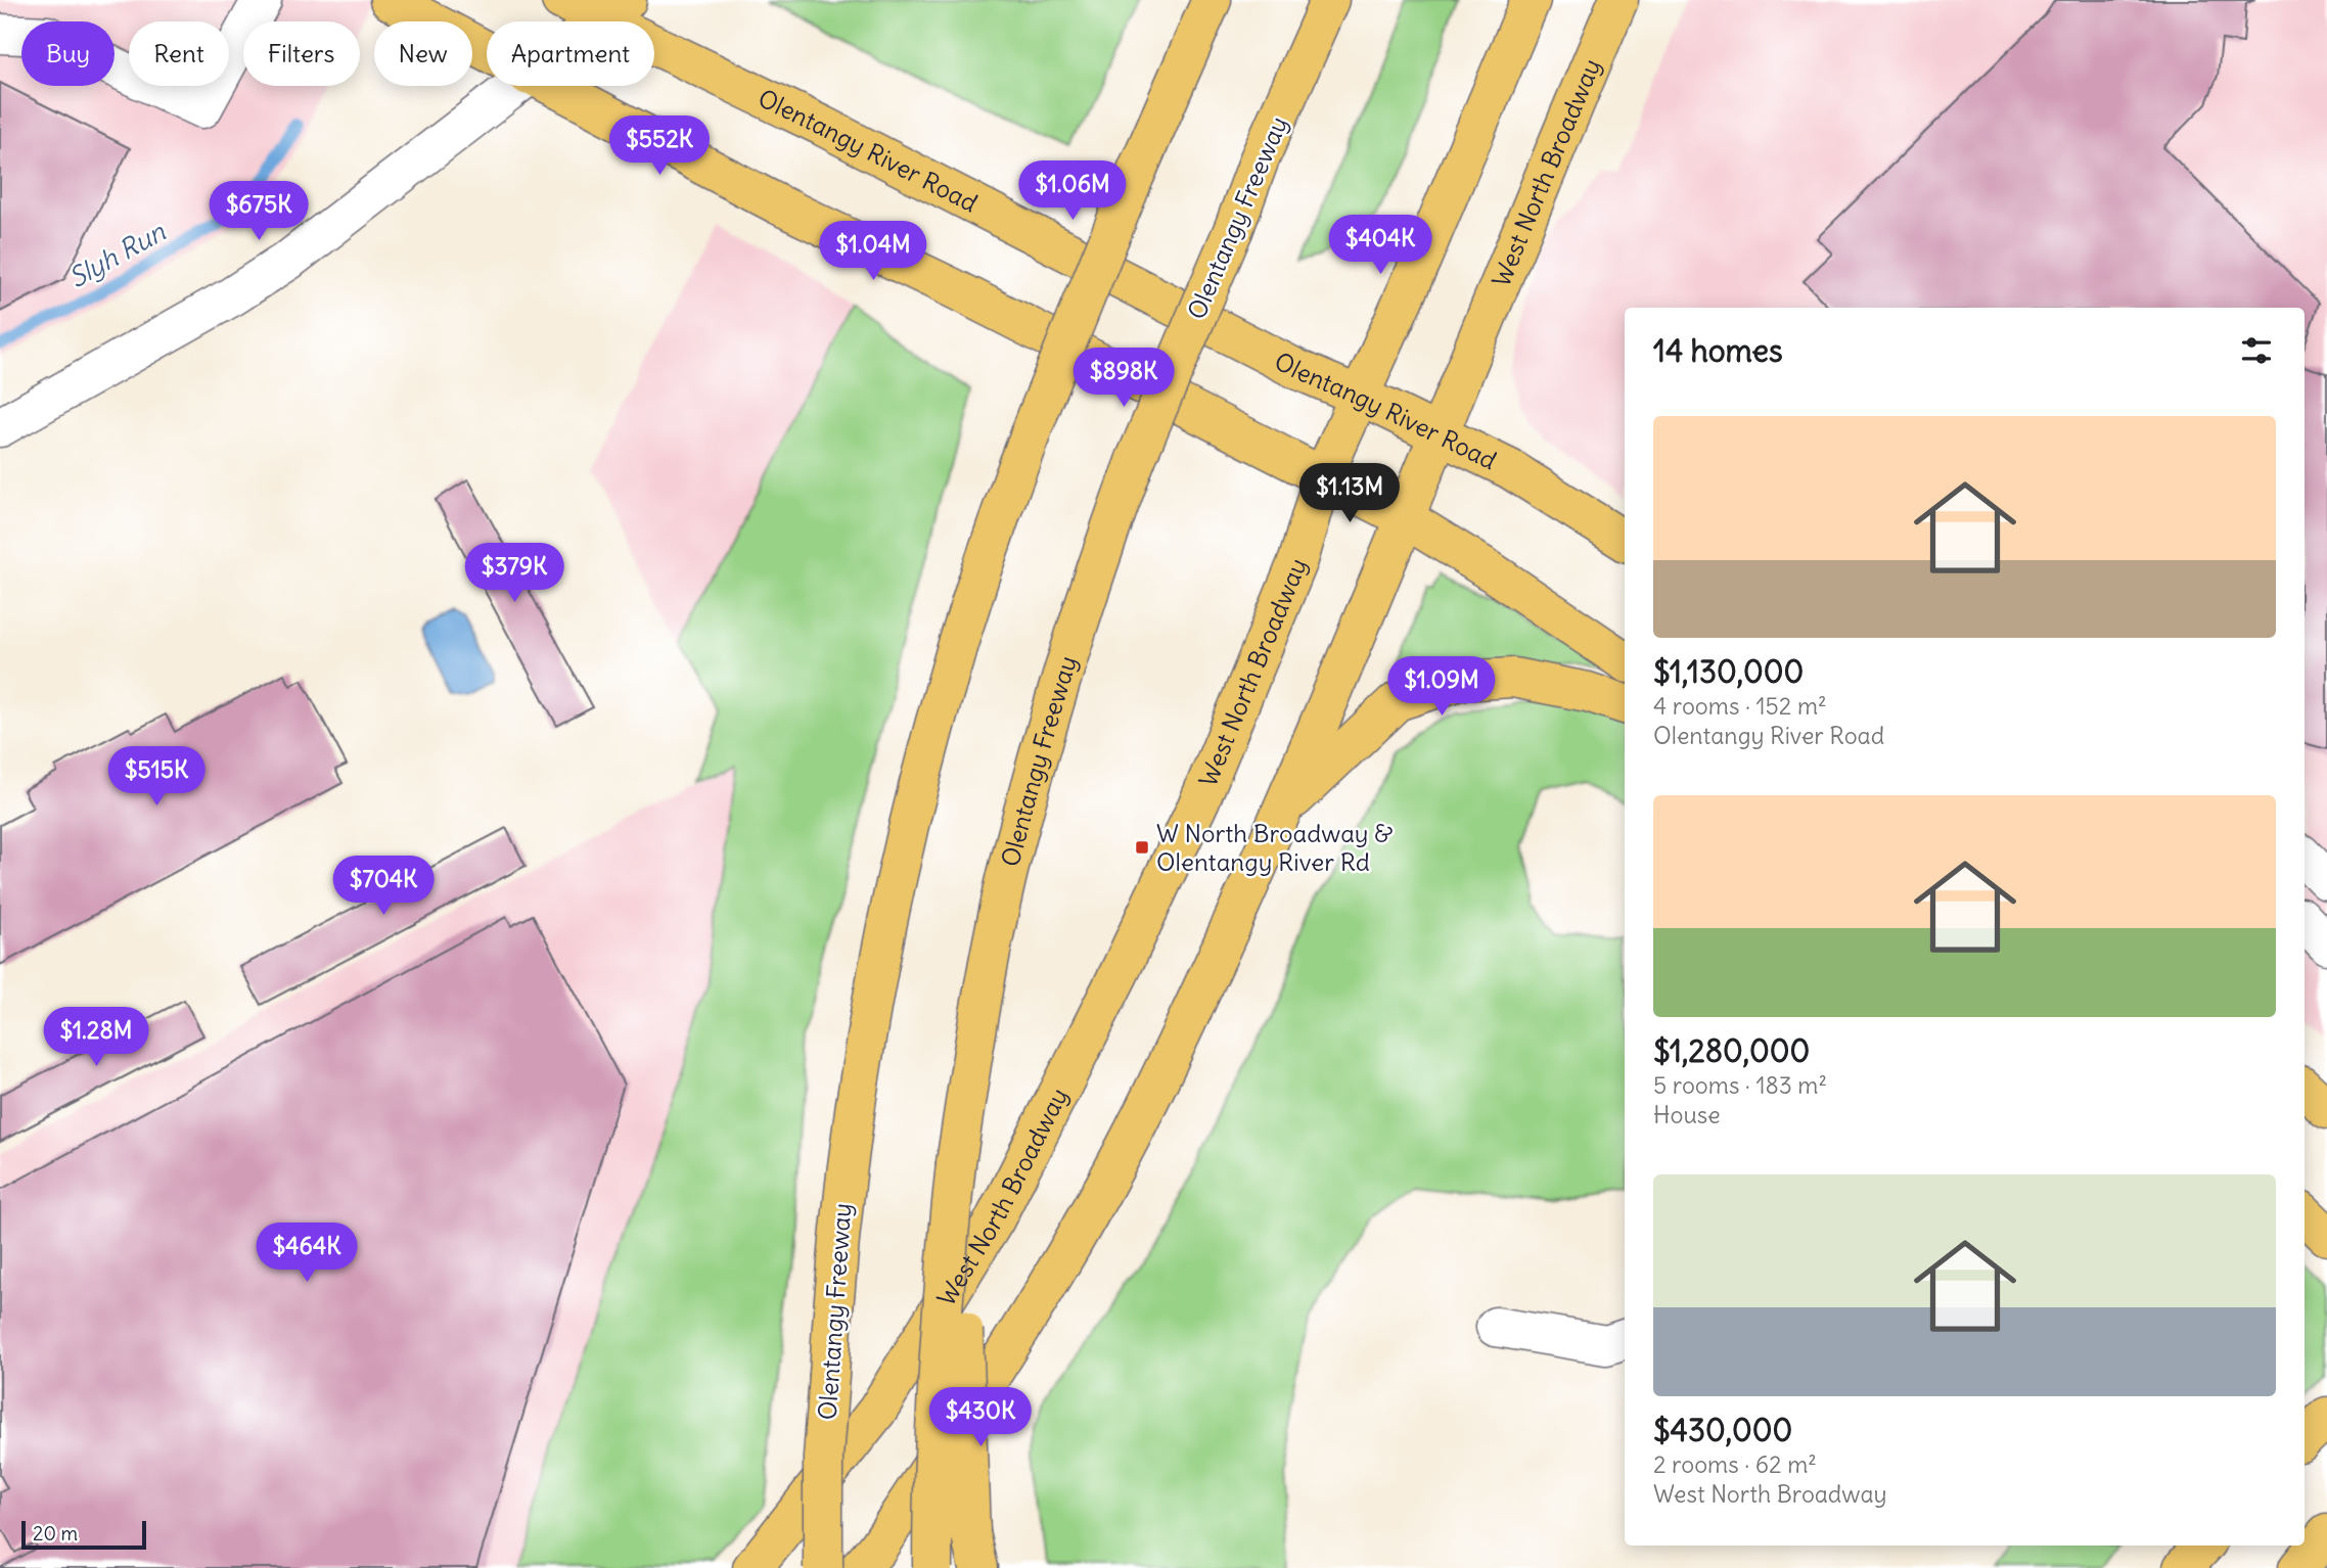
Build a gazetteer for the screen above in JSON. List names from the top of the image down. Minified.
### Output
{"streets":{"main road":["Olentangy River Road","West North Broadway","Olentangy Freeway"]},"crossings":[["Olentangy River Road","West North Broadway"]],"water":["Slyh Run"],"places":{"transit":["W North Broadway & Olentangy River Rd"]},"scale_bar":"20 m","page":{"chip":["Buy","Rent","Filters","New","Apartment"],"price":["$552K","$1.06M","$675K","$404K","$1.04M","$898K","$1.13M","$379K","$1.09M","$515K","$704K","$1.28M","$464K","$430K"],"heading":"14 homes","list":[{"name":"$1,130,000","note":"4 rooms · 152 m² · Olentangy River Road"},{"name":"$1,280,000","note":"5 rooms · 183 m² · House"},{"name":"$430,000","note":"2 rooms · 62 m² · West North Broadway"}],"scale":"20 m"}}
